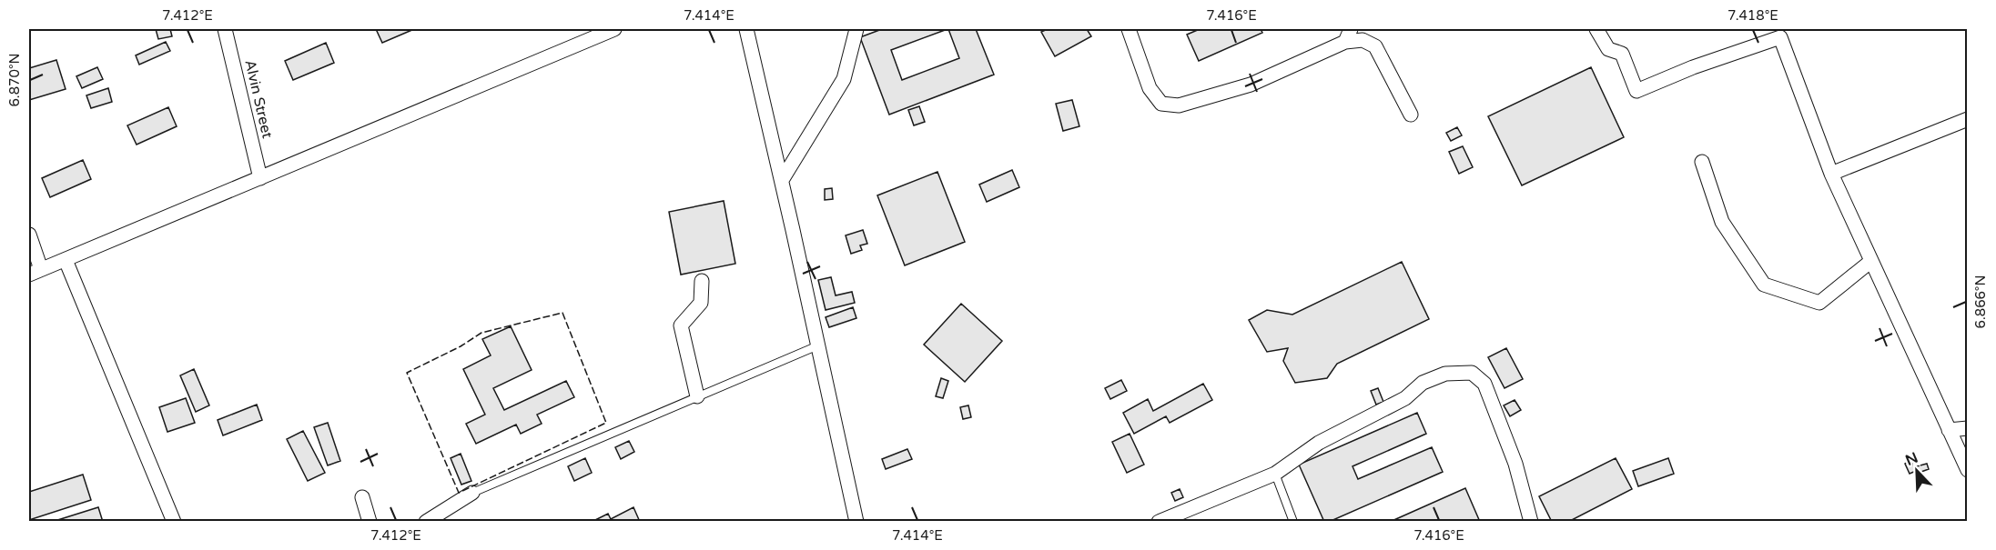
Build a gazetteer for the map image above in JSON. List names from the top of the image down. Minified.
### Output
{"streets":{"street":["Alvin Street"]},"north":"top left","coordinates":["7.412°E","7.414°E","7.416°E","7.418°E","6.870°N","6.866°N"]}
